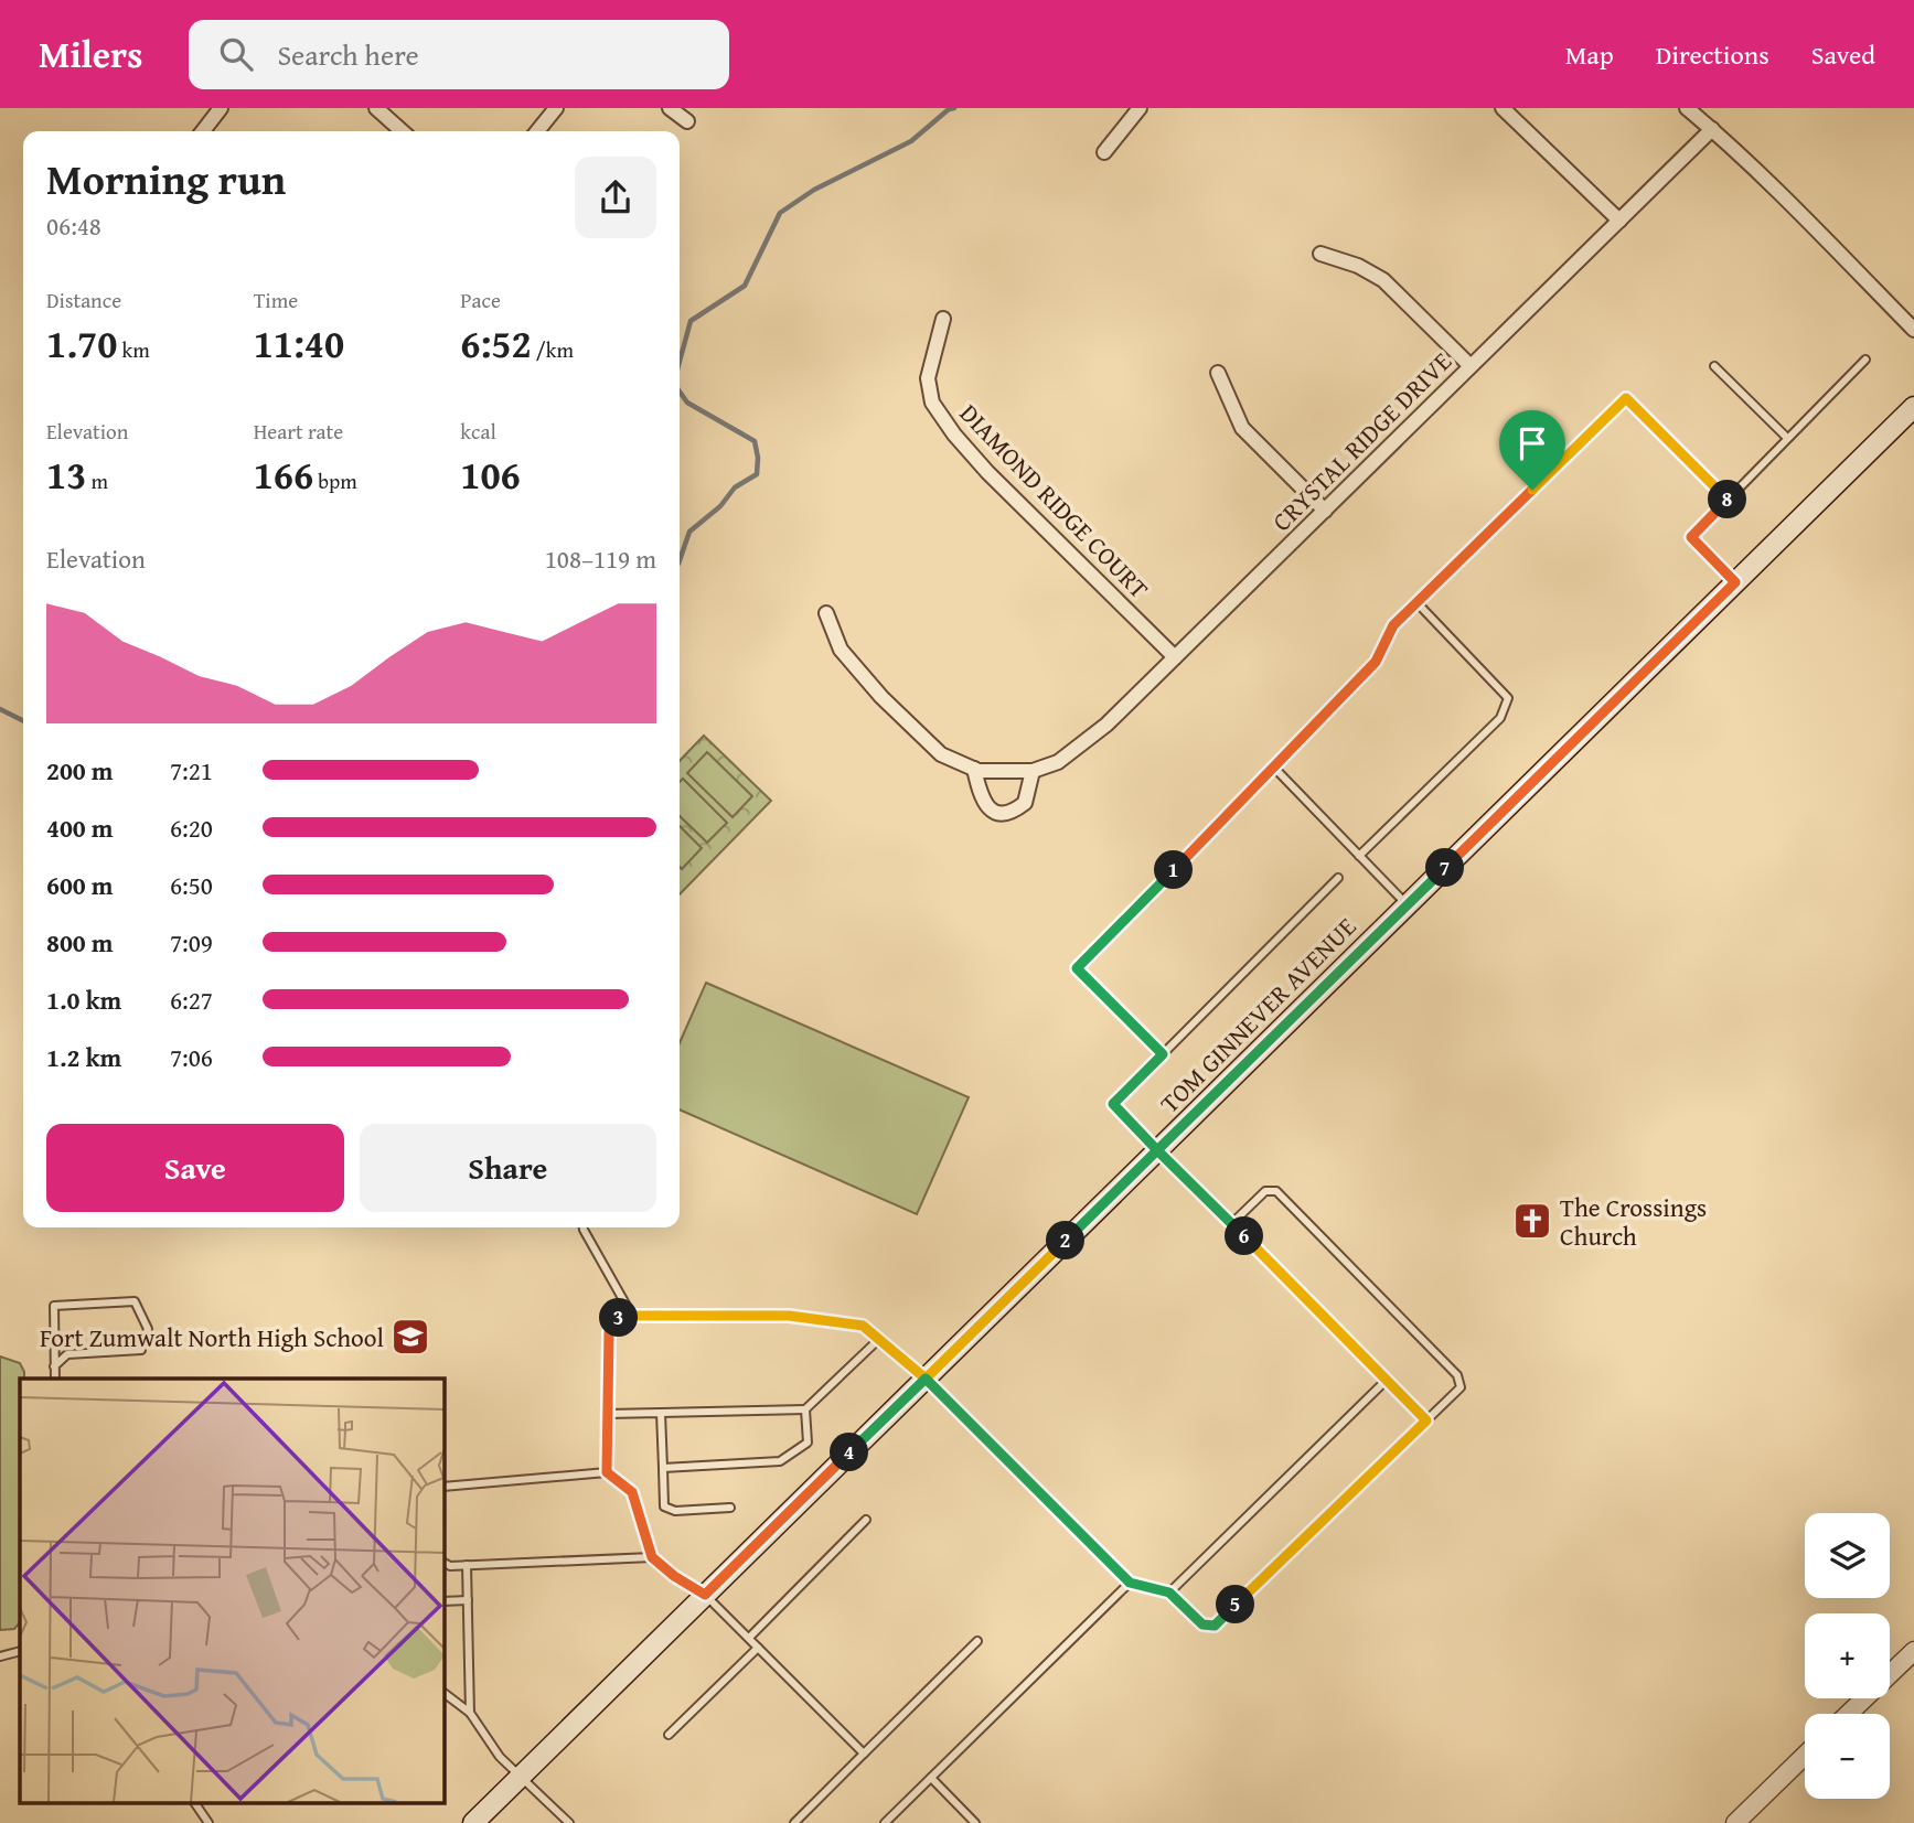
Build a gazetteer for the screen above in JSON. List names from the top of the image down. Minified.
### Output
{"streets":{"main road":["TOM GINNEVER AVENUE"],"street":["CRYSTAL RIDGE DRIVE","DIAMOND RIDGE COURT"]},"crossings":[["CRYSTAL RIDGE DRIVE","DIAMOND RIDGE COURT"]],"places":{"church":["The Crossings Church"],"school or university":["Fort Zumwalt North High School"]},"page":{"header":"Milers","search":"Search here","nav":["Map","Directions","Saved"],"heading":["Morning run","06:48"],"stats":[["Distance","1.70 km"],["Time","11:40"],["Pace","6:52 /km"],["Elevation","13 m"],["Heart rate","166 bpm"],["kcal","106"]],"pins":["8","7","1","6","2","3","4","5"],"chart":["Elevation","108–119 m"],"list":[{"name":"200 m","note":"7:21"},{"name":"400 m","note":"6:20"},{"name":"600 m","note":"6:50"},{"name":"800 m","note":"7:09"},{"name":"1.0 km","note":"6:27"},{"name":"1.2 km","note":"7:06"}],"buttons":["Save","Share"],"map_buttons":["+","−"]}}
